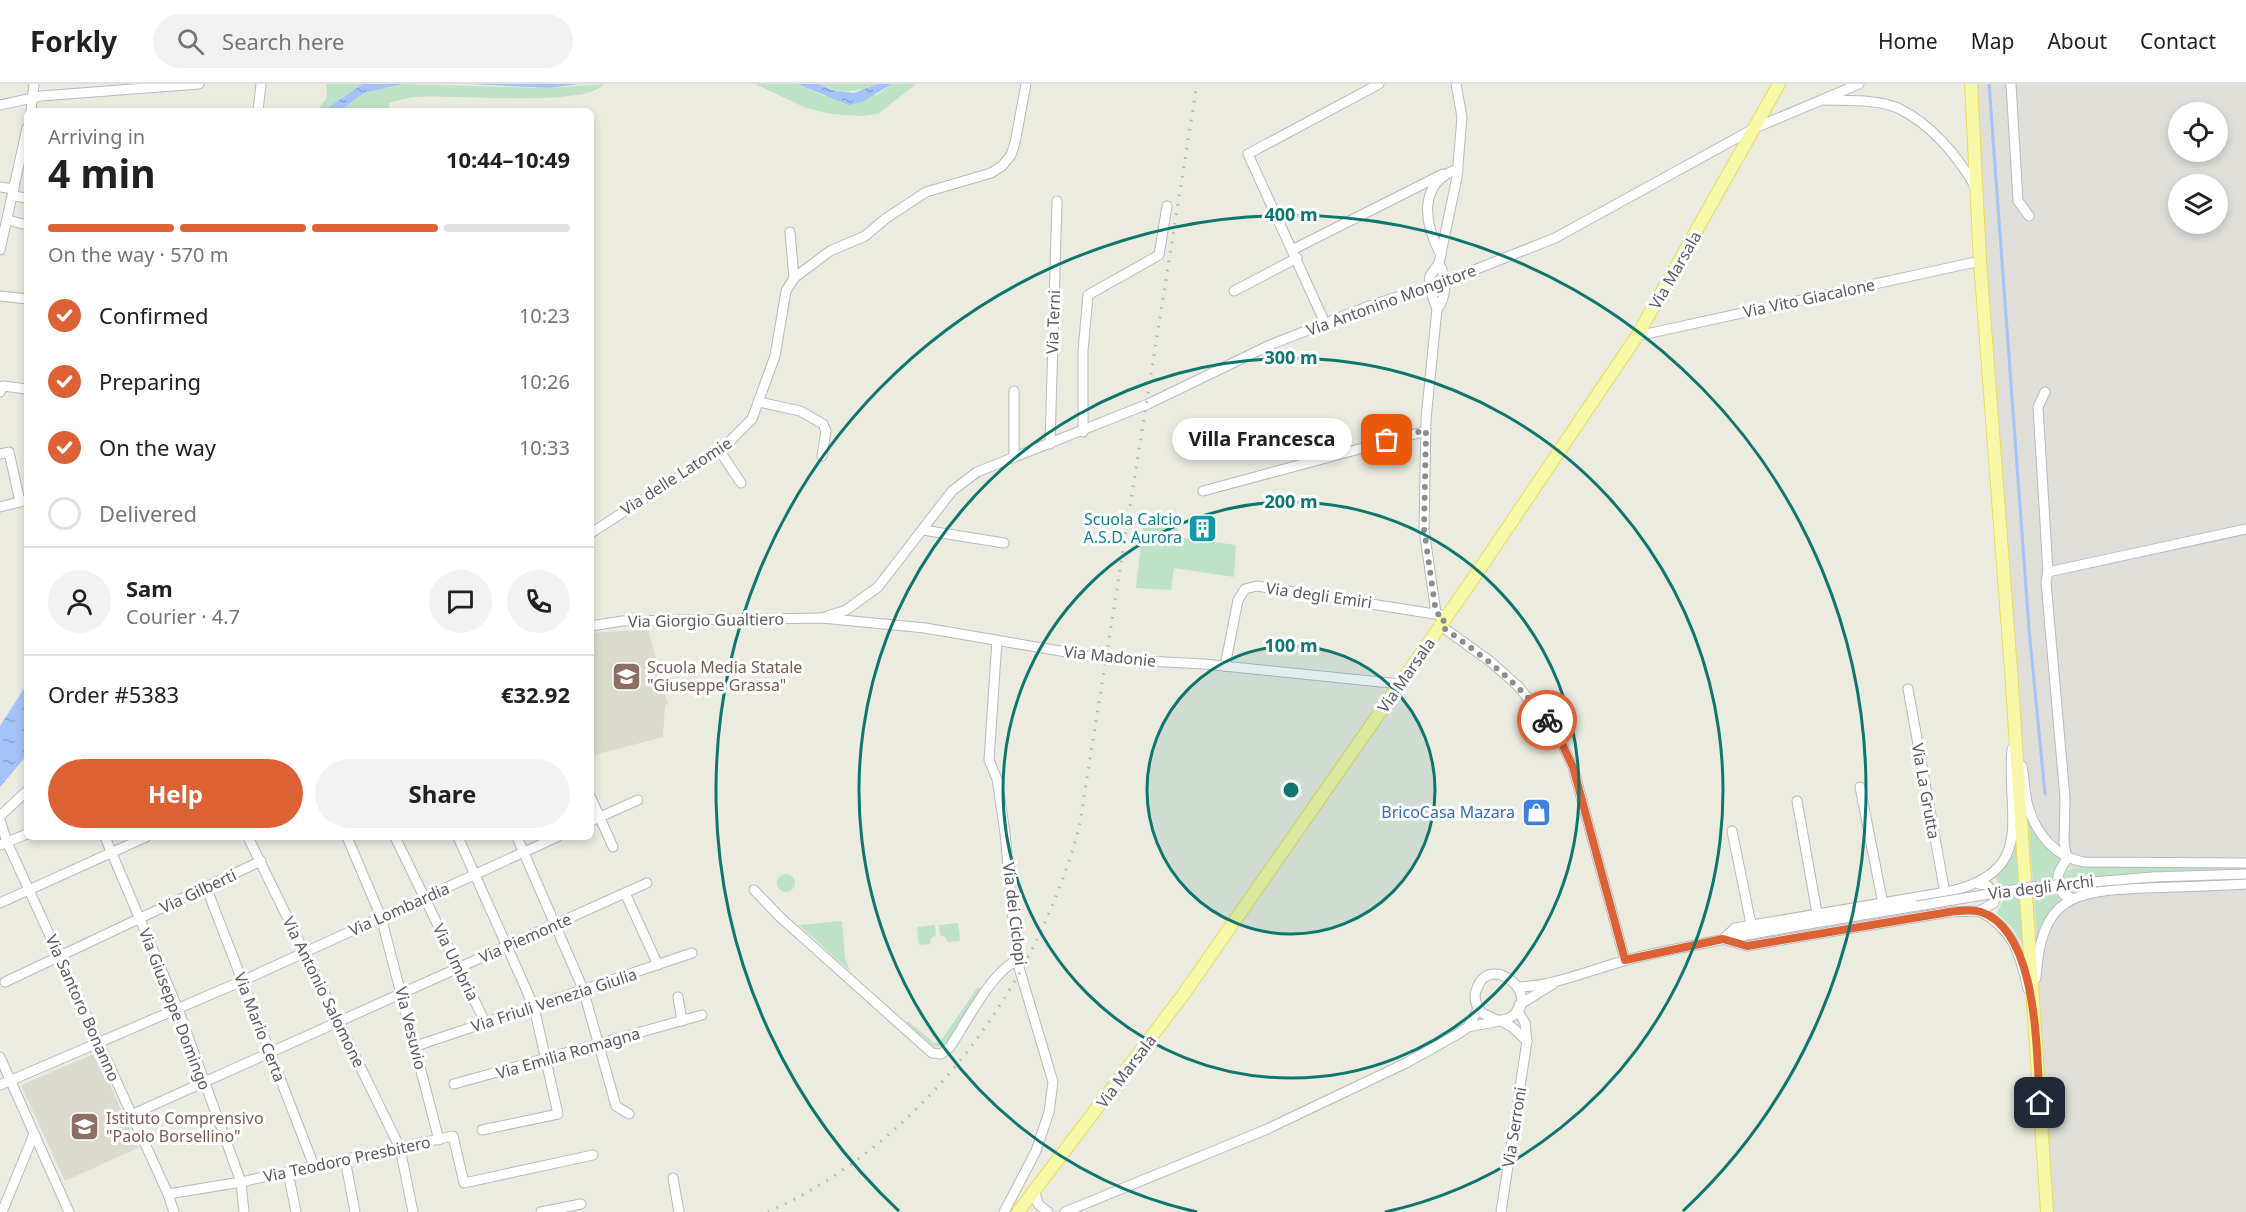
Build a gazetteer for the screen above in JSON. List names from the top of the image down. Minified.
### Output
{"streets":{"main road":["Via Marsala"],"street":["Via Vito Giacalone","Via Antonino Mongitore","Via Terni","Via delle Latomie","Via degli Emiri","Via Giorgio Gualtiero","Via Madonie","Via La Grutta","Via degli Archi","Via Gilberti","Via Lombardia","Via dei Ciclopi","Via Piemonte","Via Umbria","Via Antonio Salomone","Via Friuli Venezia Giulia","Via Santoro Bonanno","Via Giuseppe Domingo","Via Mario Certa","Via Vesuvio","Via Emilia Romagna","Via Serroni","Via Teodoro Presbitero"]},"crossings":[["Via Marsala","Via Vito Giacalone"],["Via Marsala","Via Antonino Mongitore"],["Via Marsala","Via degli Emiri"],["Via Marsala","Via Madonie"],["Via Antonino Mongitore","Via Terni"],["Via Antonino Mongitore","Via Giorgio Gualtiero"],["Via Antonino Mongitore","Via Madonie"],["Via degli Emiri","Via Madonie"],["Via Giorgio Gualtiero","Via Madonie"],["Via Madonie","Via dei Ciclopi"],["Via degli Archi","Via Serroni"],["Via Gilberti","Via Antonio Salomone"],["Via Gilberti","Via Santoro Bonanno"],["Via Gilberti","Via Giuseppe Domingo"],["Via Gilberti","Via Mario Certa"],["Via Lombardia","Via Umbria"],["Via Lombardia","Via Antonio Salomone"],["Via Lombardia","Via Santoro Bonanno"],["Via Lombardia","Via Giuseppe Domingo"],["Via Lombardia","Via Mario Certa"],["Via Lombardia","Via Vesuvio"],["Via Piemonte","Via Umbria"],["Via Piemonte","Via Antonio Salomone"],["Via Piemonte","Via Santoro Bonanno"],["Via Piemonte","Via Giuseppe Domingo"],["Via Piemonte","Via Mario Certa"],["Via Piemonte","Via Vesuvio"],["Via Umbria","Via Friuli Venezia Giulia"],["Via Antonio Salomone","Via Teodoro Presbitero"],["Via Friuli Venezia Giulia","Via Vesuvio"],["Via Santoro Bonanno","Via Teodoro Presbitero"],["Via Giuseppe Domingo","Via Teodoro Presbitero"],["Via Mario Certa","Via Teodoro Presbitero"],["Via Vesuvio","Via Teodoro Presbitero"]],"places":{"other":["Villa Francesca"],"building":["Scuola Calcio A.S.D. Aurora"],"school or university":["Scuola Media Statale \"Giuseppe Grassa\"","Istituto Comprensivo \"Paolo Borsellino\""],"shop":["BricoCasa Mazara"]},"page":{"header":"Forkly","search":"Search here","nav":["Home","Map","About","Contact"],"heading":["4 min","Arriving in","10:44–10:49"],"panel":["Sam","Courier · 4.7","Order #5383","€32.92"],"bar":"On the way · 570 m","list":[["Confirmed","10:23"],["Preparing","10:26"],["On the way","10:33"],"Delivered"],"bubble":"Villa Francesca","buttons":["Help","Share"]},"rings":["400 m","300 m","200 m","100 m"]}
